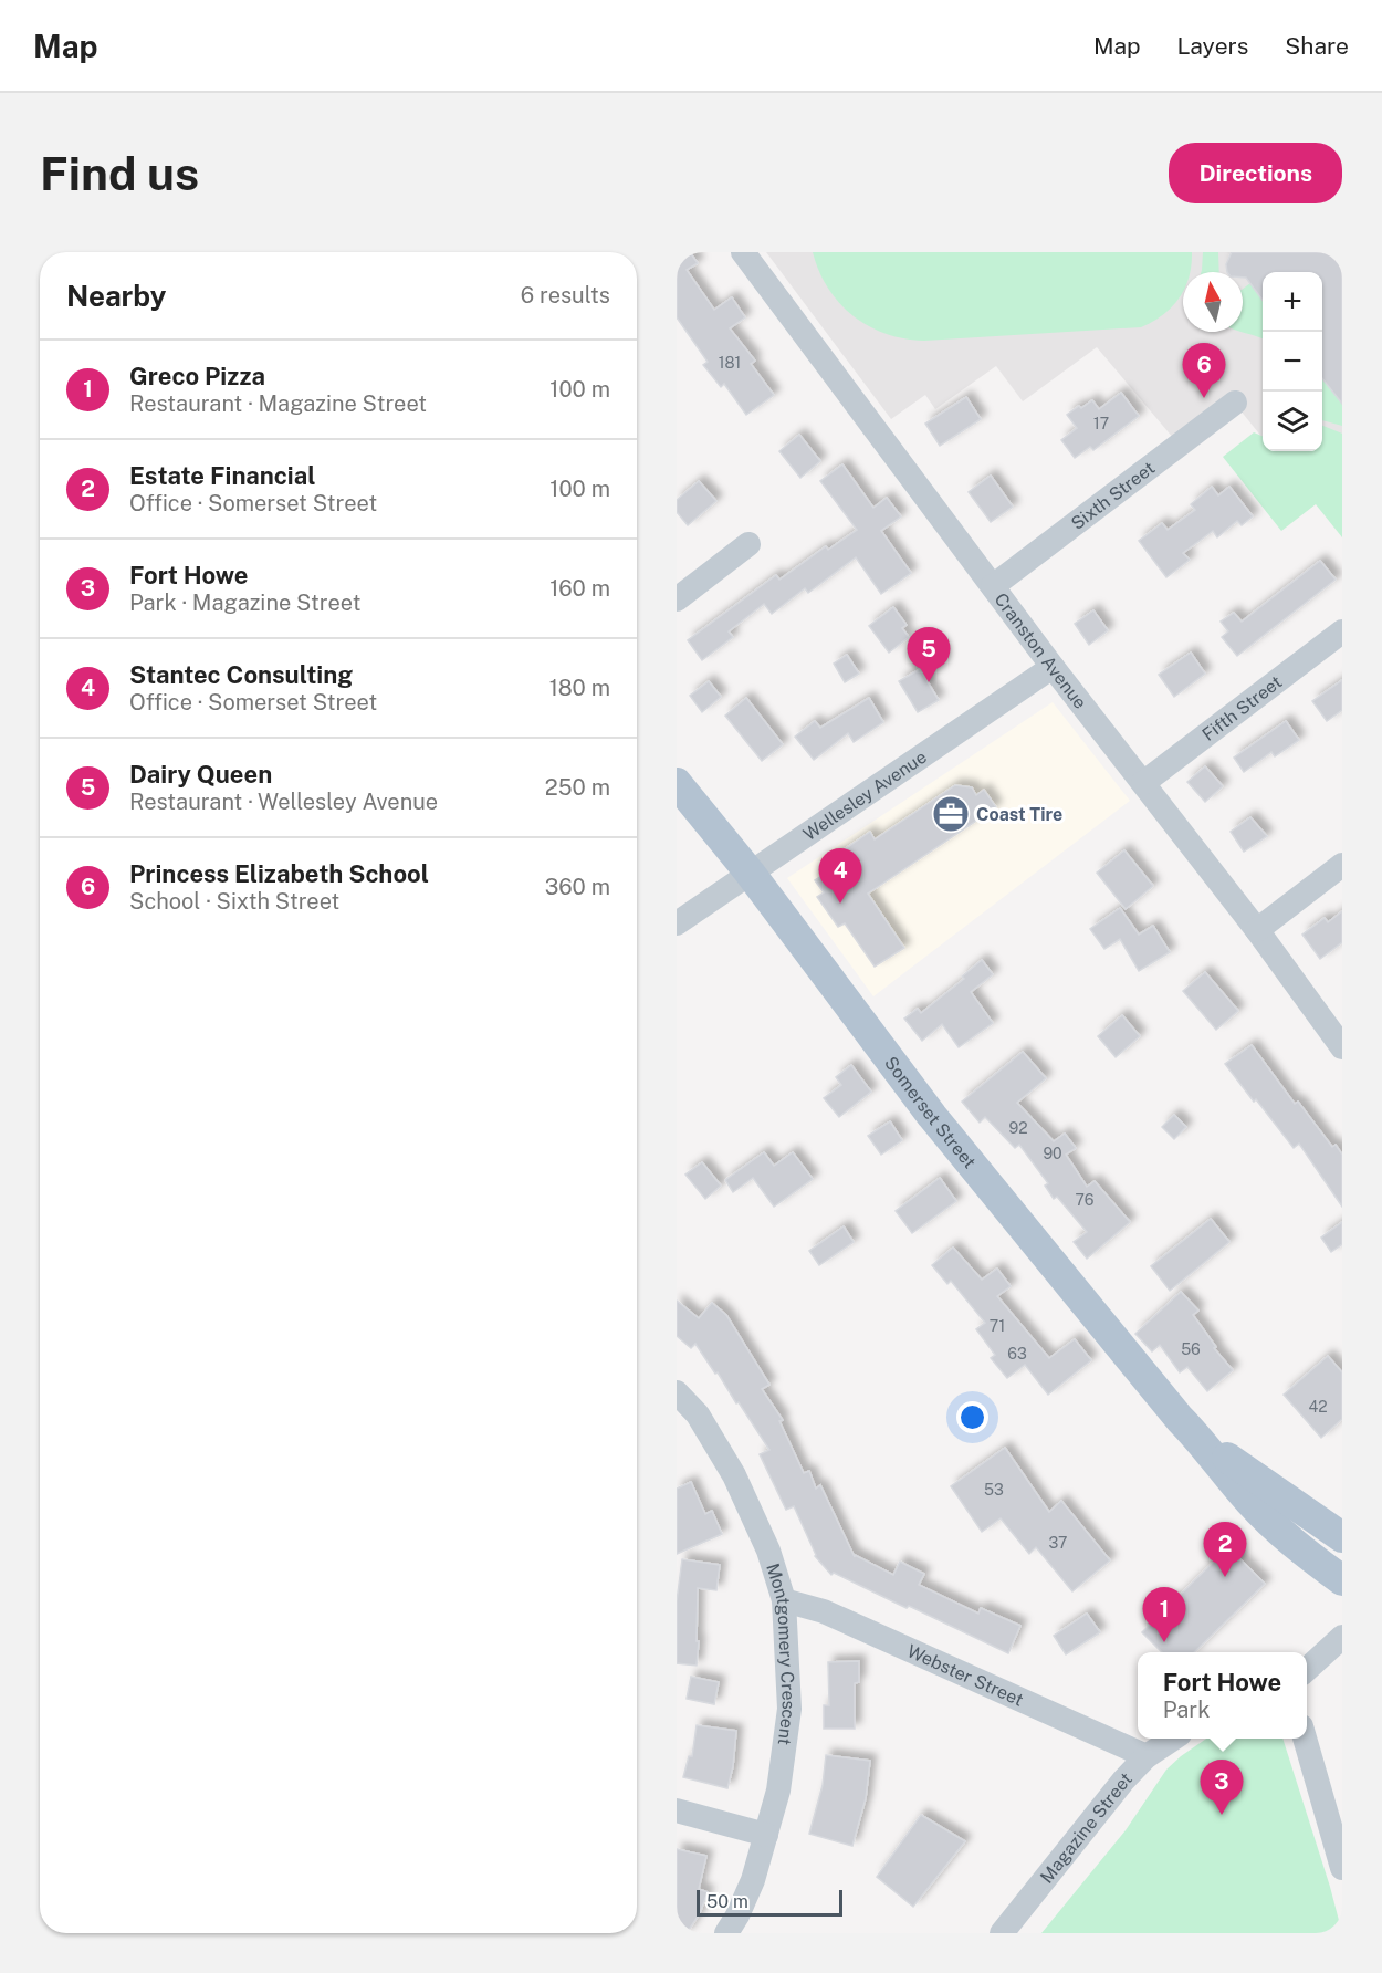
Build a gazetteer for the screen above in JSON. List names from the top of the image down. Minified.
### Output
{"streets":{"main road":["Somerset Street"],"street":["Sixth Street","Cranston Avenue","Fifth Street","Wellesley Avenue","Montgomery Crescent","Webster Street","Magazine Street"]},"crossings":[["Sixth Street","Cranston Avenue"],["Cranston Avenue","Fifth Street"],["Cranston Avenue","Wellesley Avenue"],["Wellesley Avenue","Somerset Street"],["Montgomery Crescent","Webster Street"],["Webster Street","Magazine Street"]],"places":{"office":["Coast Tire"]},"house_numbers":["181","17","92","90","76","71","56","63","42","53","37"],"scale_bar":"50 m","north":"top","page":{"header":"Map","nav":["Map","Layers","Share"],"buttons":"Directions","title":"Find us","heading":["Nearby","6 results"],"map_buttons":["+","−"],"list":[{"mark":"1","name":"Greco Pizza","note":"Restaurant · Magazine Street","value":"100 m"},{"mark":"2","name":"Estate Financial","note":"Office · Somerset Street","value":"100 m"},{"mark":"3","name":"Fort Howe","note":"Park · Magazine Street","value":"160 m"},{"mark":"4","name":"Stantec Consulting","note":"Office · Somerset Street","value":"180 m"},{"mark":"5","name":"Dairy Queen","note":"Restaurant · Wellesley Avenue","value":"250 m"},{"mark":"6","name":"Princess Elizabeth School","note":"School · Sixth Street","value":"360 m"}],"pins":["6","5","4","2","1","3"],"popup":["Fort Howe","Park"],"scale":"50 m"}}
